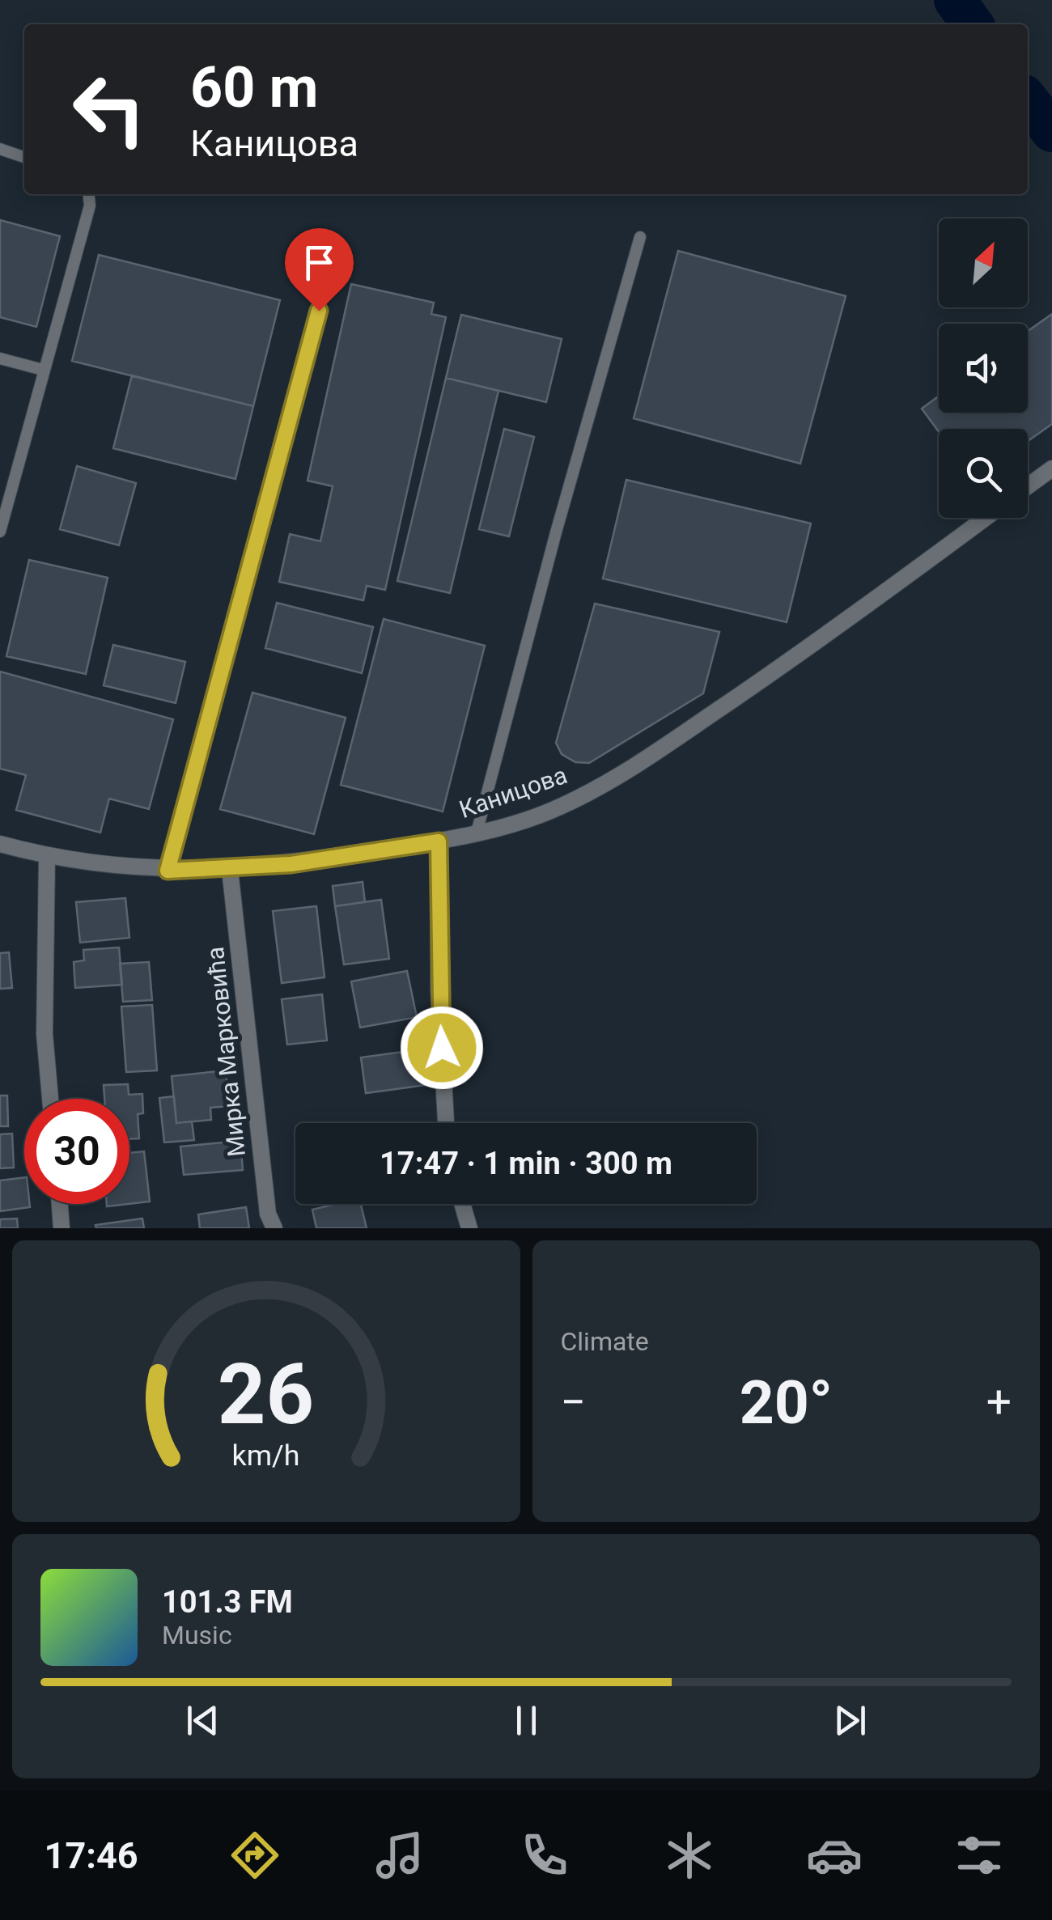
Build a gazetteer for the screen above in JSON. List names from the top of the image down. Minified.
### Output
{"streets":{"street":["Каницова","Мирка Марковића"]},"crossings":[["Каницова","Мирка Марковића"]],"north":"top right","page":{"turn":["60 m","Каницова"],"limit":"30","trip":"17:47 · 1 min · 300 m","tile":"Climate","heat":["−","20°","+"],"song":["101.3 FM","Music"],"tabs":"17:46","gauge":["26","km/h"]}}
